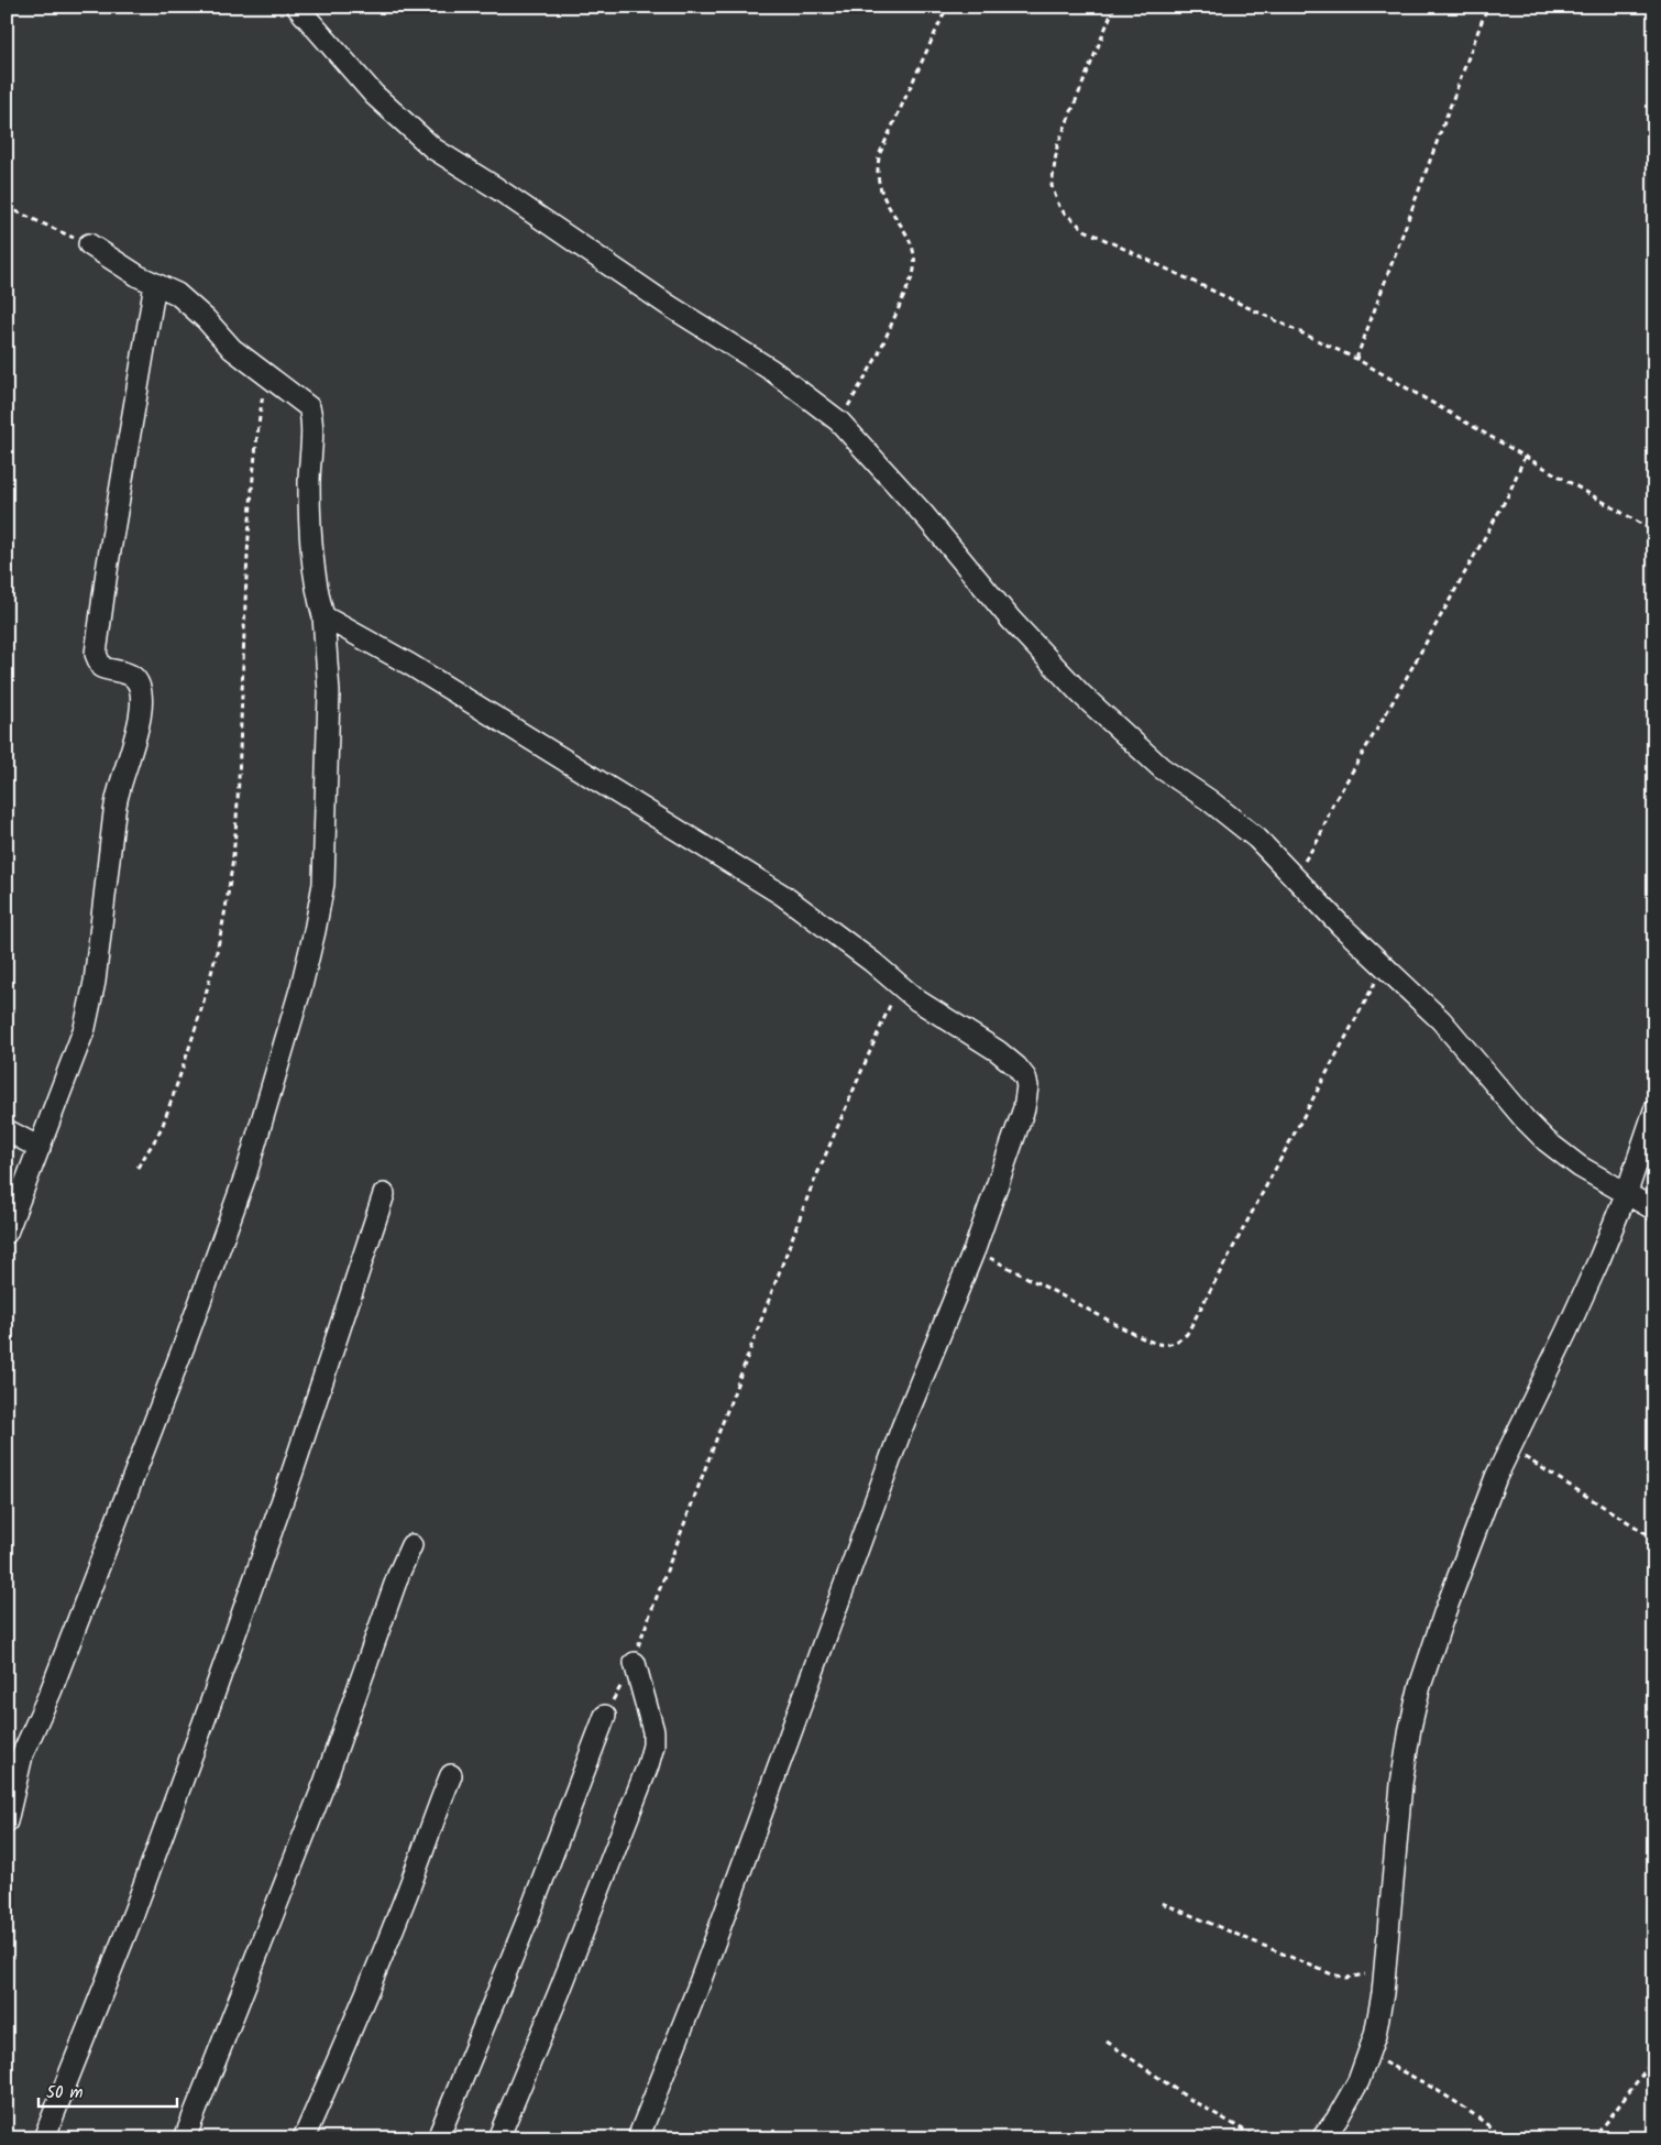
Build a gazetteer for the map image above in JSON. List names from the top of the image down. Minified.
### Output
{"scale_bar":"50 m"}
